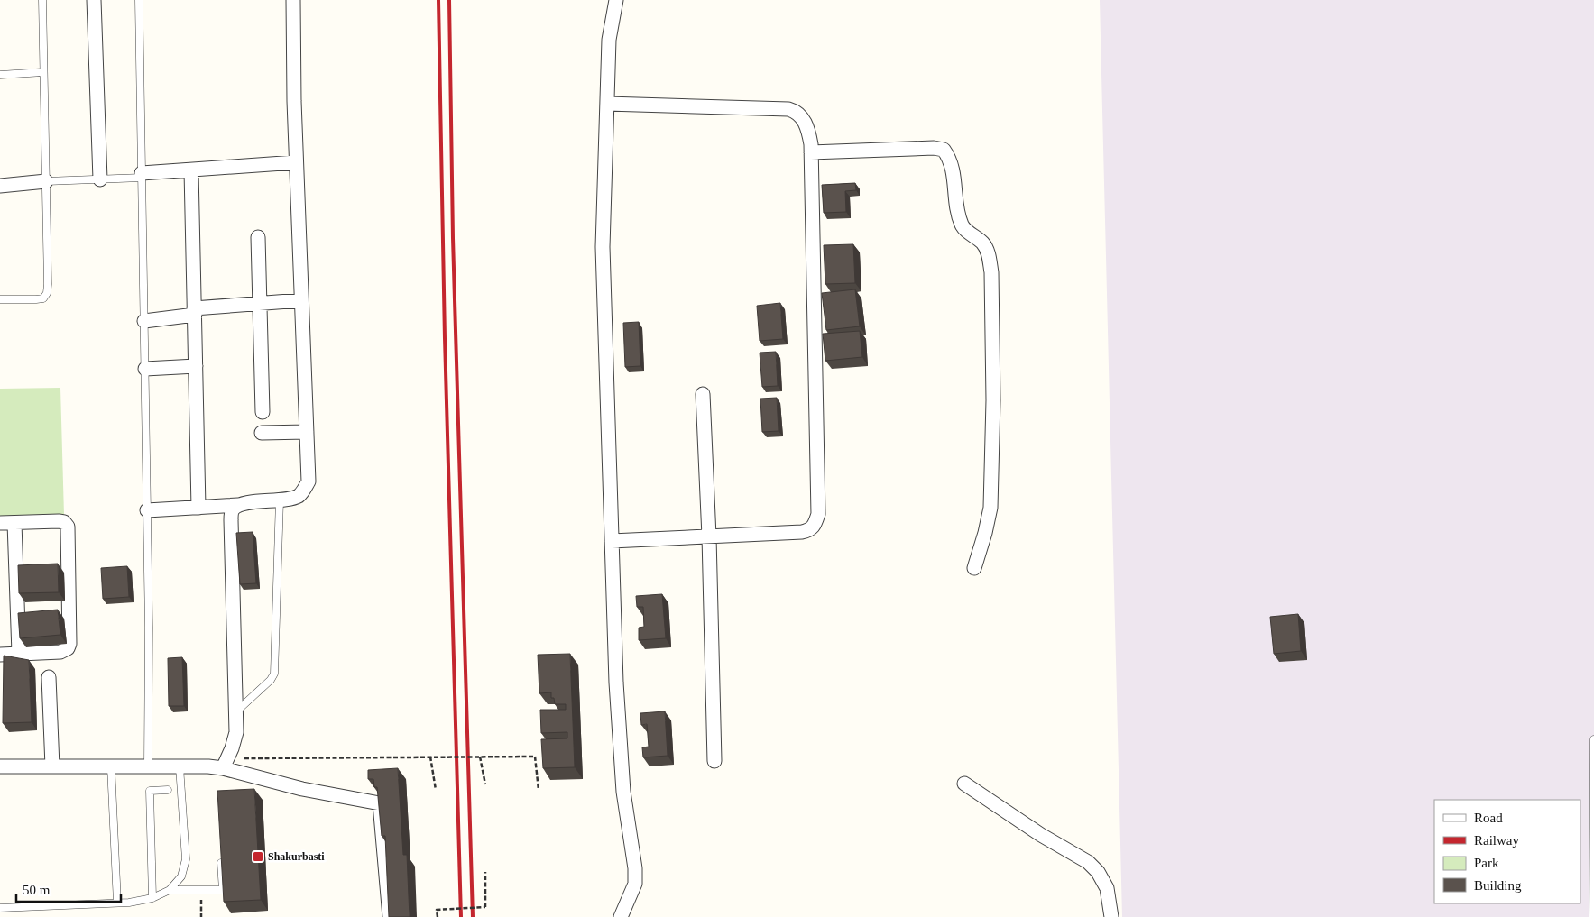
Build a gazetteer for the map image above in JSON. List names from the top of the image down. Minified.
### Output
{"places":{"transit":["Shakurbasti"]},"legend":["Road","Railway","Park","Building"],"scale_bar":"50 m"}
